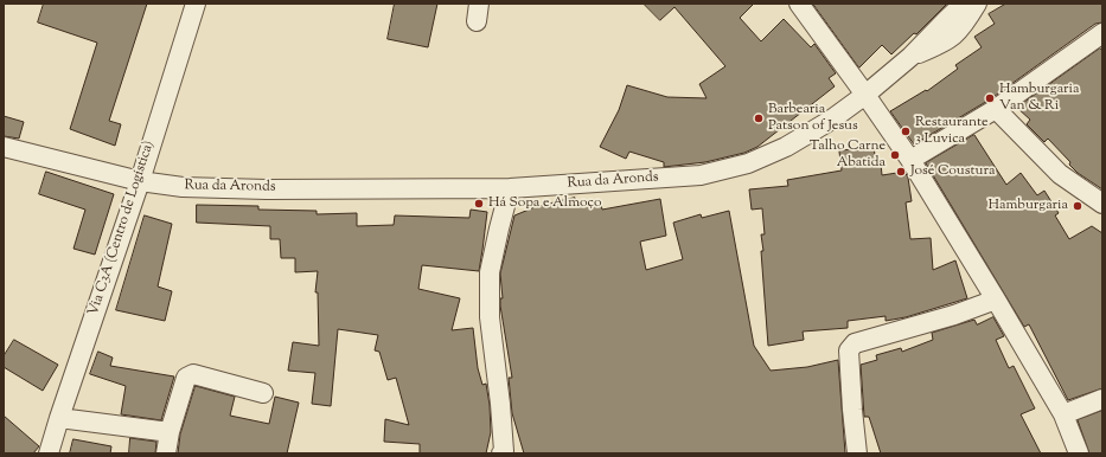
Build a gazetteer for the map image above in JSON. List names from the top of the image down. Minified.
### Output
{"streets":{"street":["Rua da Aronds","Via C3A (Centro de Logística)"]},"crossings":[["Rua da Aronds","Via C3A (Centro de Logística)"]],"places":["Hamburgaria Van & Ri","Barbearia Patson of Jesus","Restaurante 3 Luvica","Talho Carne Abatida","José Coustura","Há Sopa e Almoço","Hamburgaria"]}
